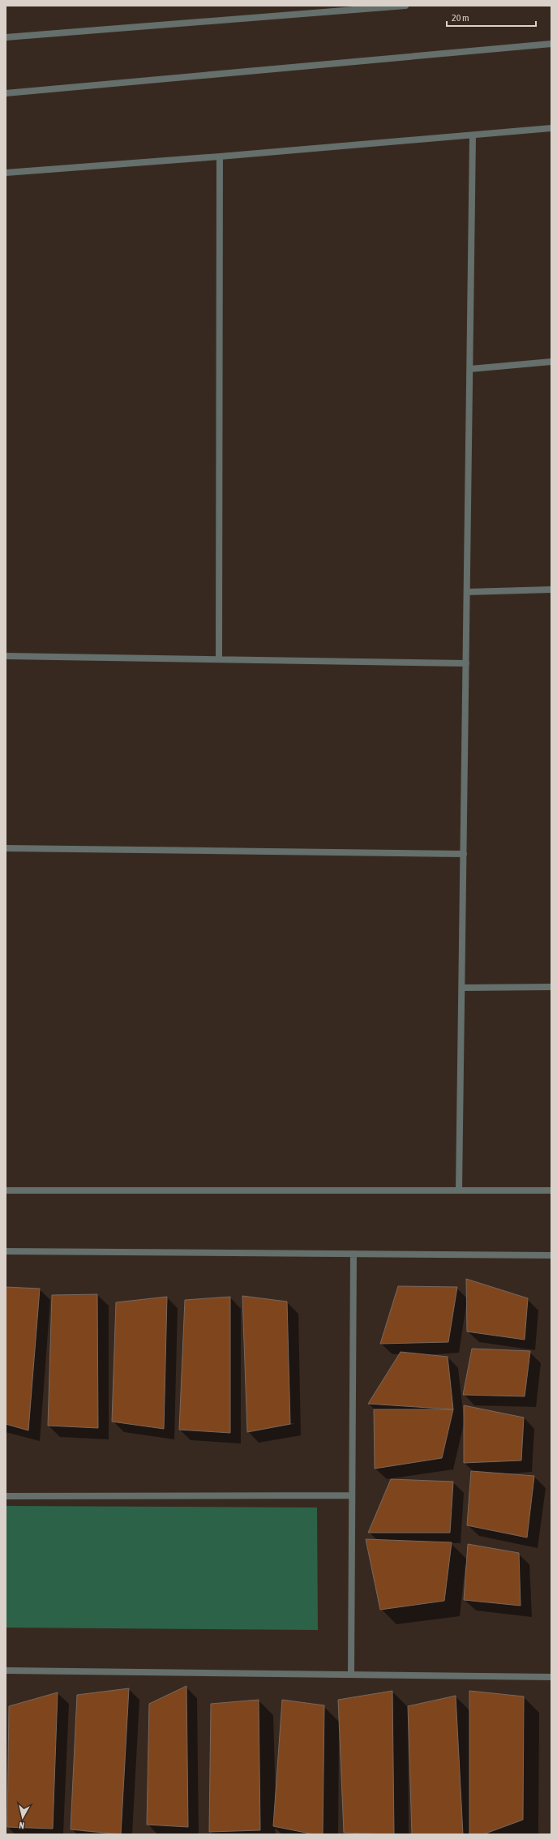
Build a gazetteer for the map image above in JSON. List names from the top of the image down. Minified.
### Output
{"scale_bar":"20 m","north":"bottom"}
